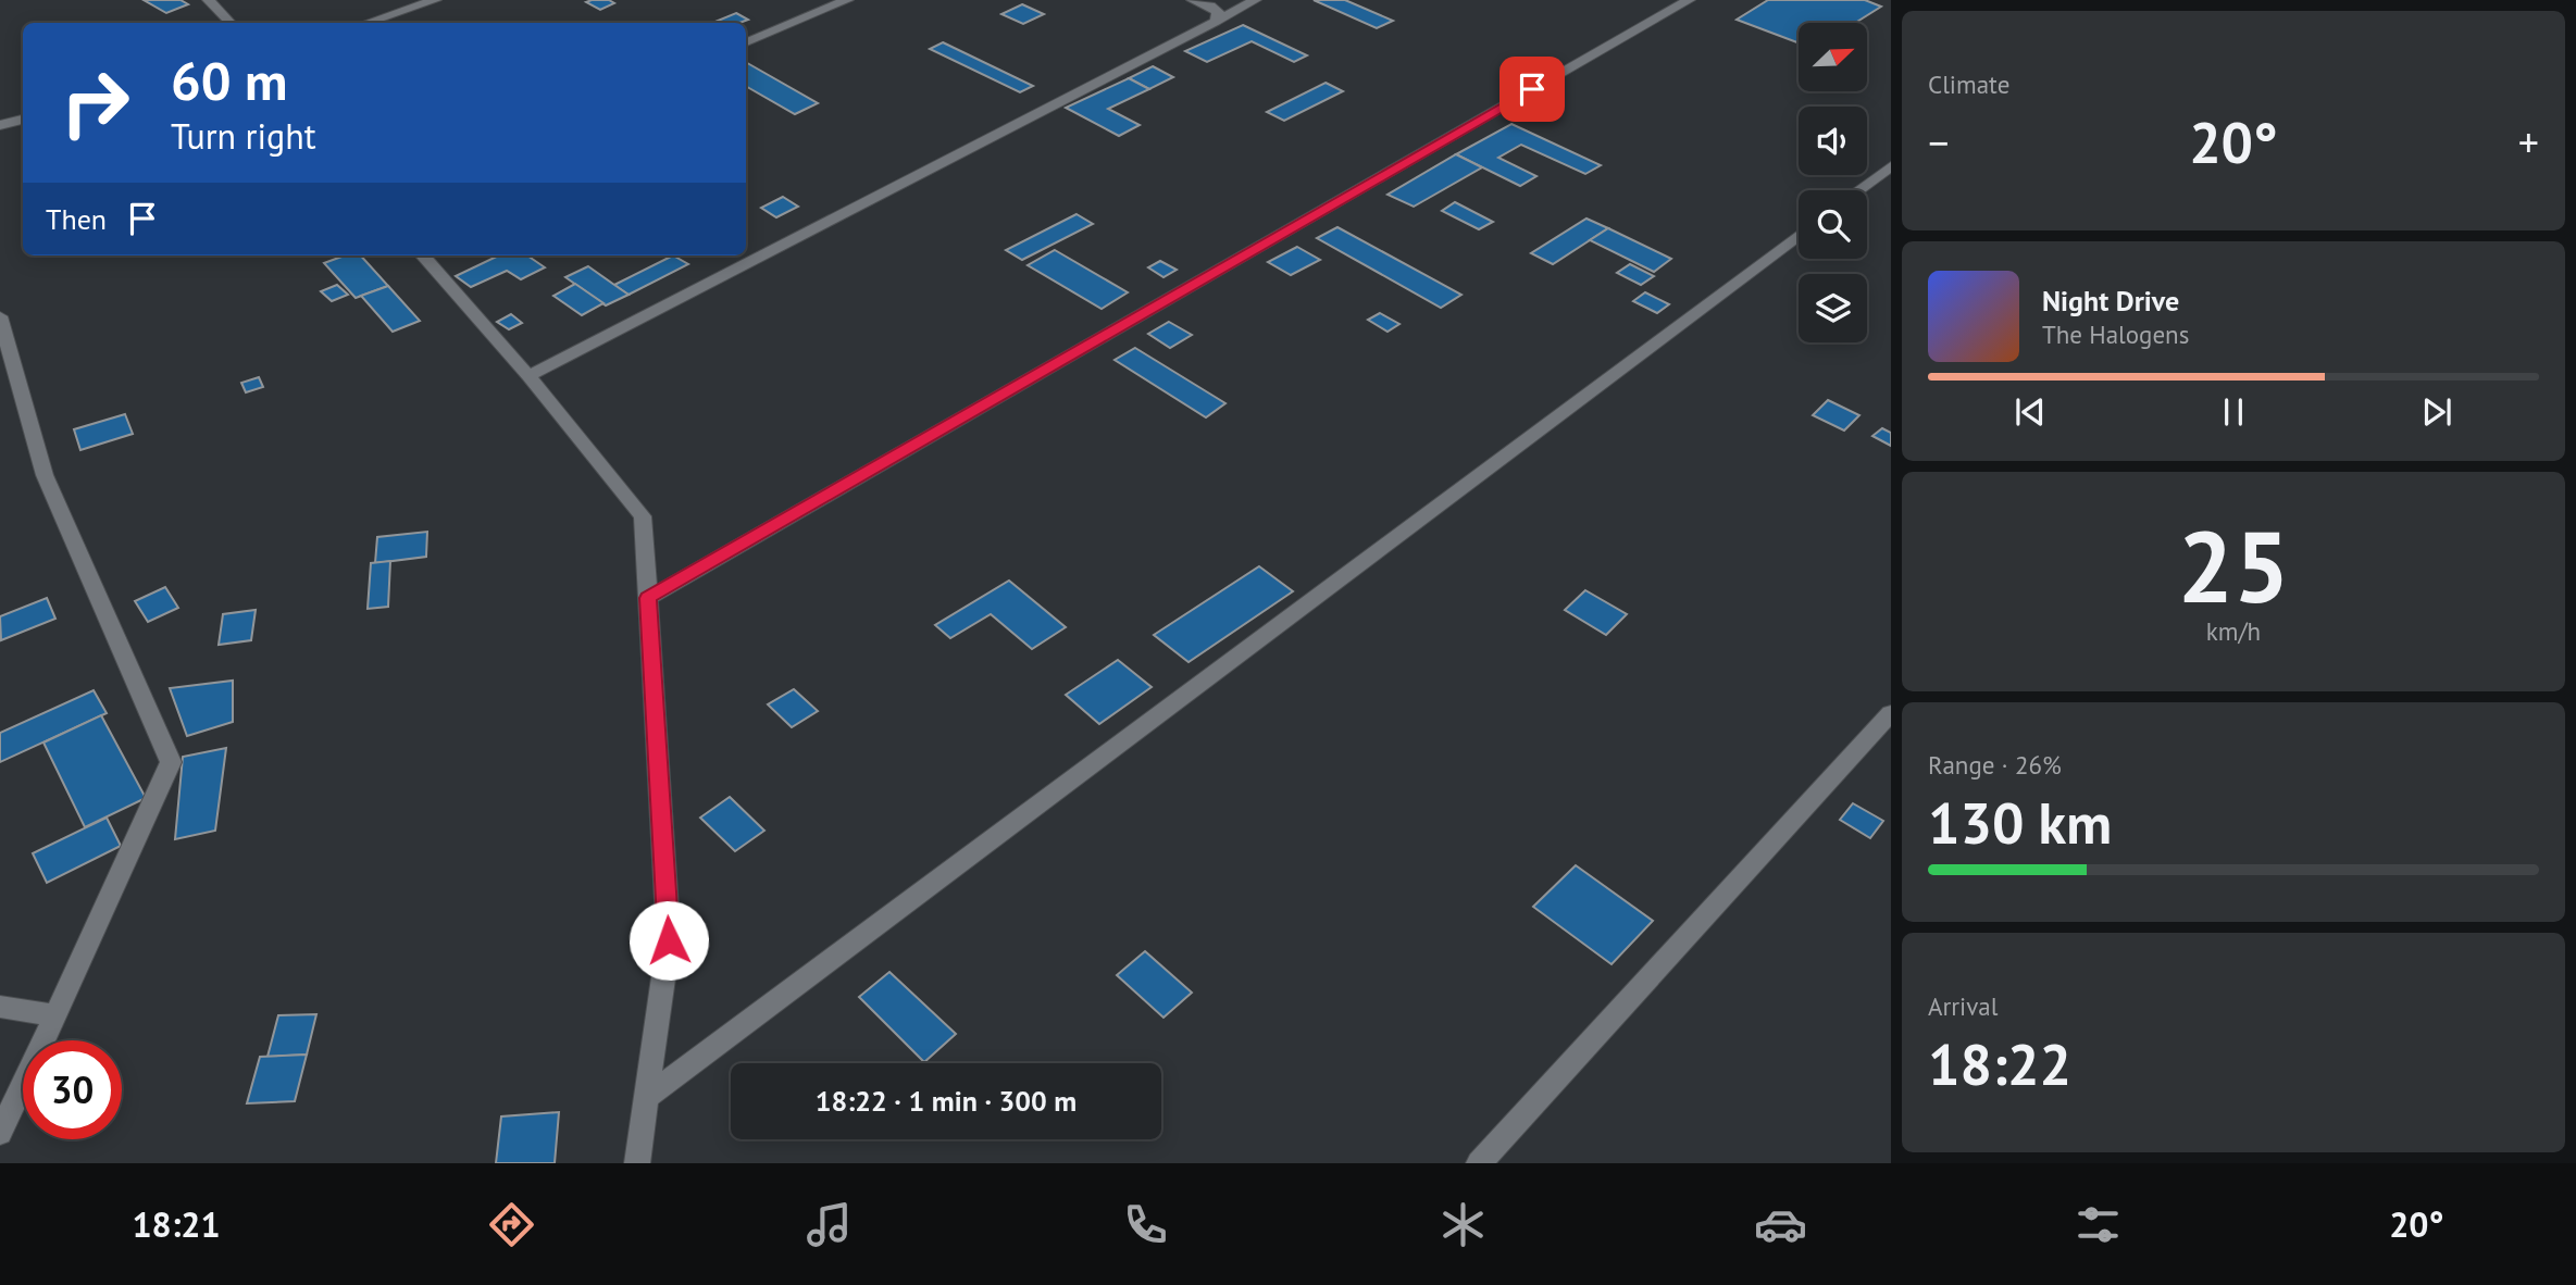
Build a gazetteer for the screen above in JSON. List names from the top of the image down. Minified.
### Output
{"north":"top right","page":{"tile":["Climate",["25","km/h"],["Range · 26%","130 km"],["Arrival","18:22"]],"turn":["60 m","Turn right"],"heat":["−","20°","+"],"then":"Then","song":["Night Drive","The Halogens"],"limit":"30","trip":"18:22 · 1 min · 300 m","tabs":["18:21","20°"]}}
